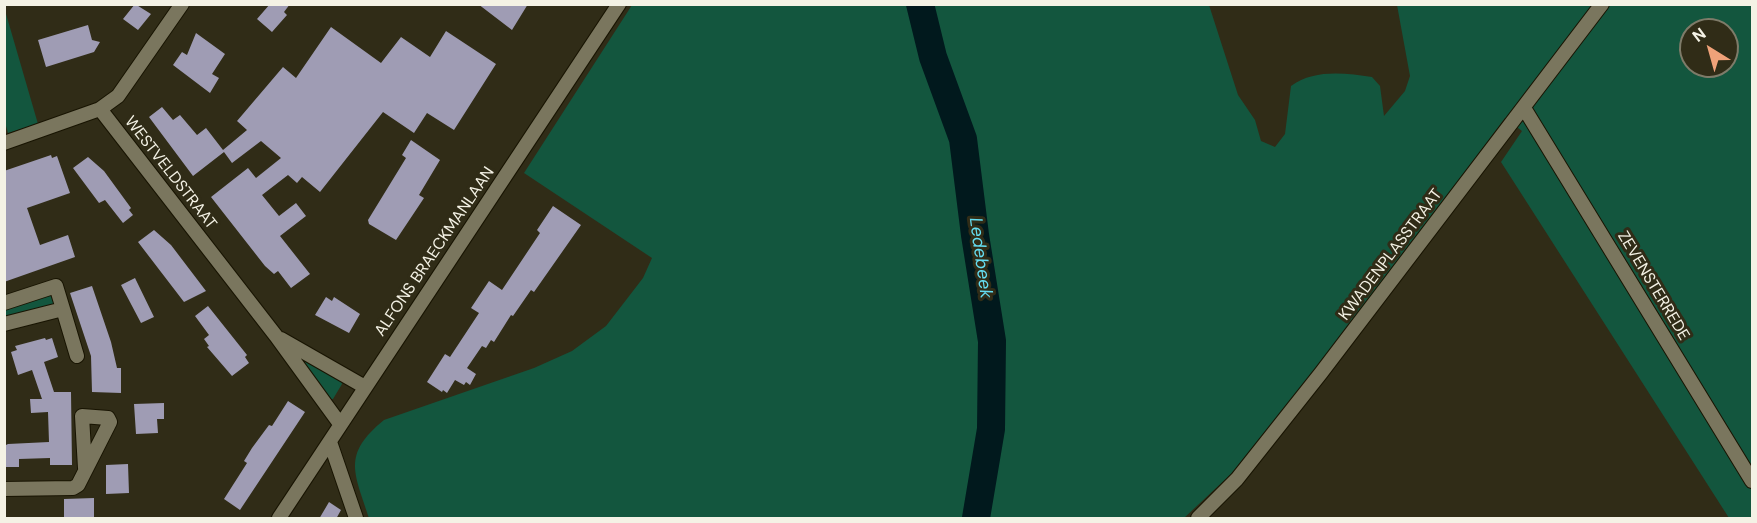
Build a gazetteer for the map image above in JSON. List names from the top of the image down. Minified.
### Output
{"streets":{"street":["WESTVELDSTRAAT","ALFONS BRAECKMANLAAN","KWADENPLASSTRAAT","ZEVENSTERREDE"]},"crossings":[["WESTVELDSTRAAT","ALFONS BRAECKMANLAAN"],["KWADENPLASSTRAAT","ZEVENSTERREDE"]],"water":["Ledebeek"],"north":"top left"}
